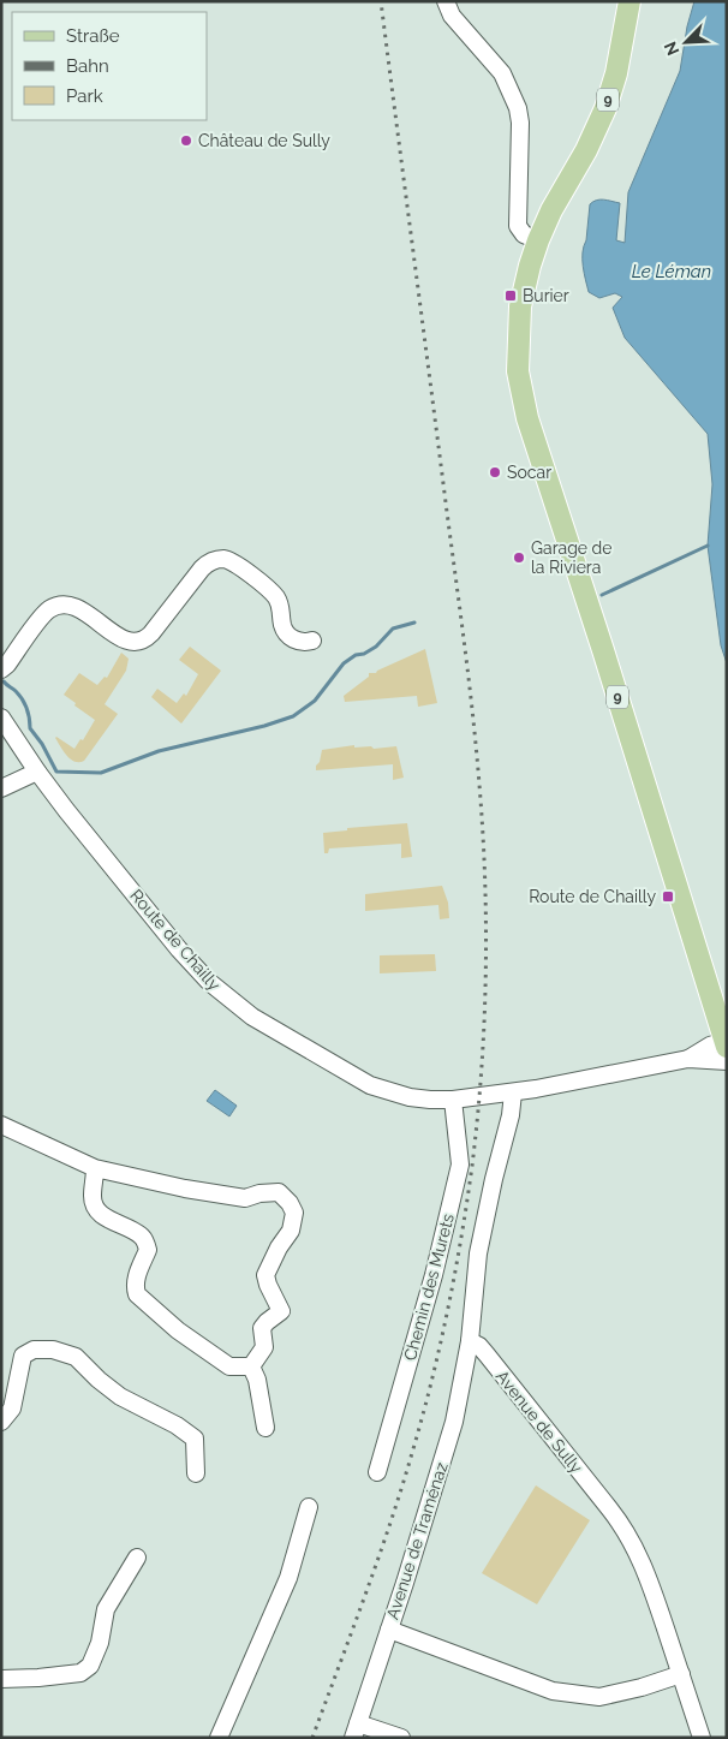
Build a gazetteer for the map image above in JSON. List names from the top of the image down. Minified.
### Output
{"streets":{"main road":["9"],"street":["Route de Chailly","Chemin des Murets","Avenue de Sully","Avenue de Traménaz"]},"crossings":[["9","Route de Chailly"],["Route de Chailly","Chemin des Murets"],["Avenue de Sully","Avenue de Traménaz"]],"water":["Le Léman"],"places":{"other":["Château de Sully","Socar","Garage de la Riviera"],"transit":["Burier","Route de Chailly"]},"legend":["Straße","Bahn","Park"],"north":"bottom left"}
